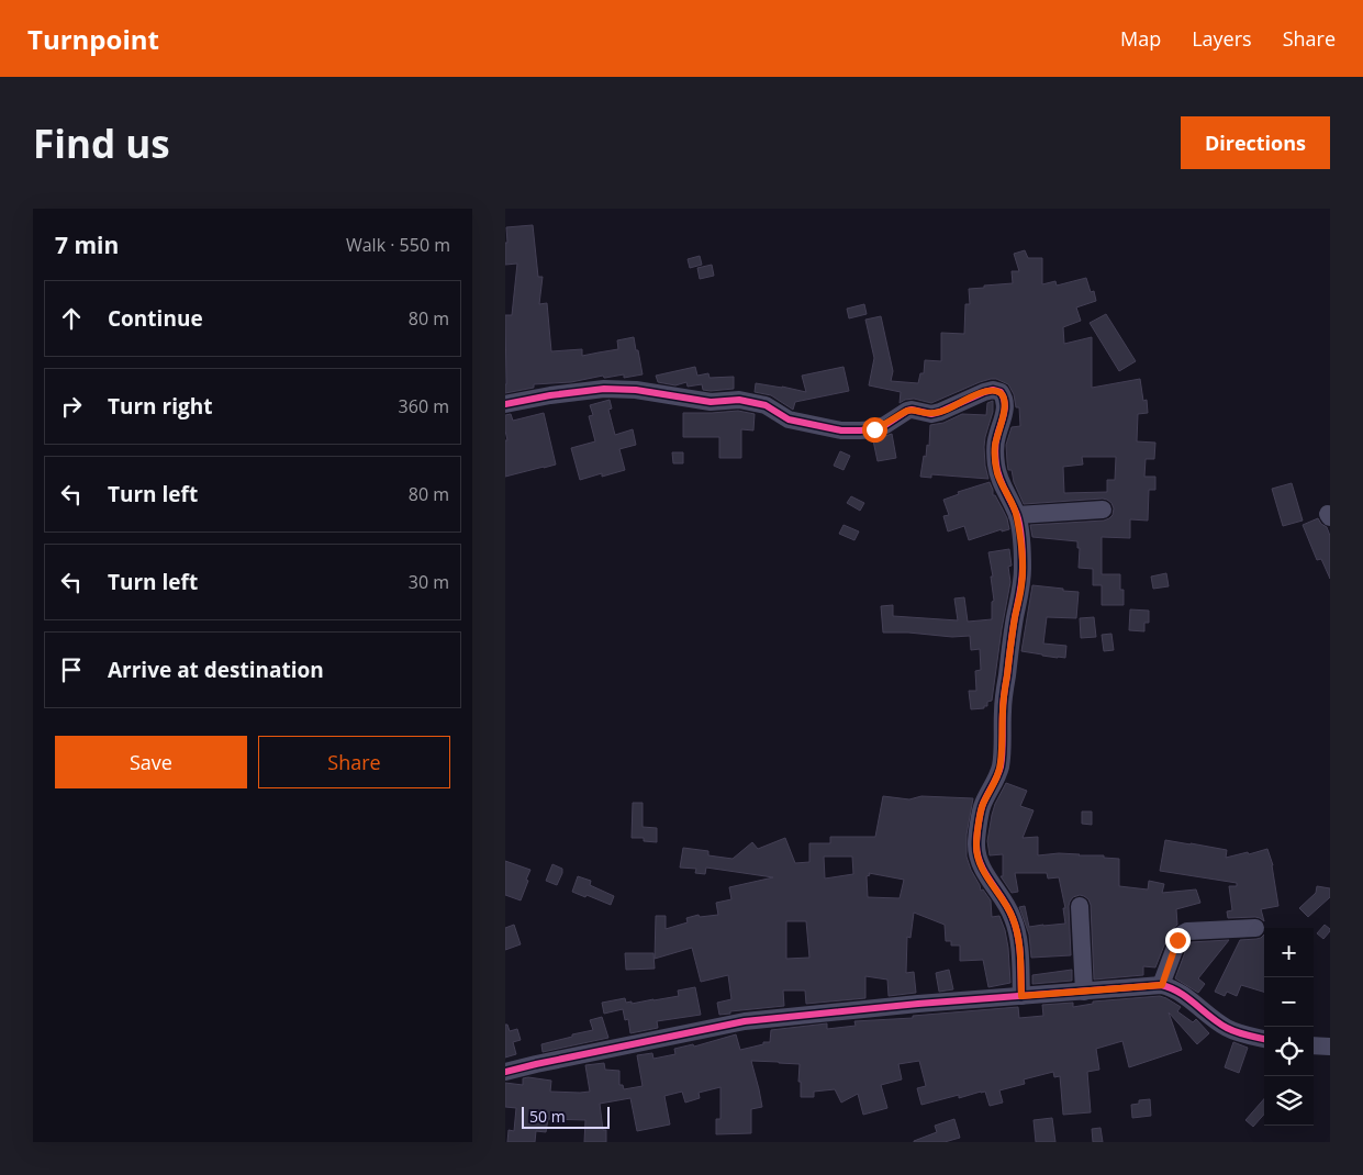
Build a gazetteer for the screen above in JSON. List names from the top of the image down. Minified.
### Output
{"scale_bar":"50 m","page":{"header":"Turnpoint","nav":["Map","Layers","Share"],"buttons":["Directions",["Save","Share"]],"title":"Find us","heading":["7 min","Walk · 550 m"],"list":[["Continue","80 m"],["Turn right","360 m"],["Turn left","80 m"],["Turn left","30 m"],"Arrive at destination"],"map_buttons":["+","−"],"scale":"50 m"}}
